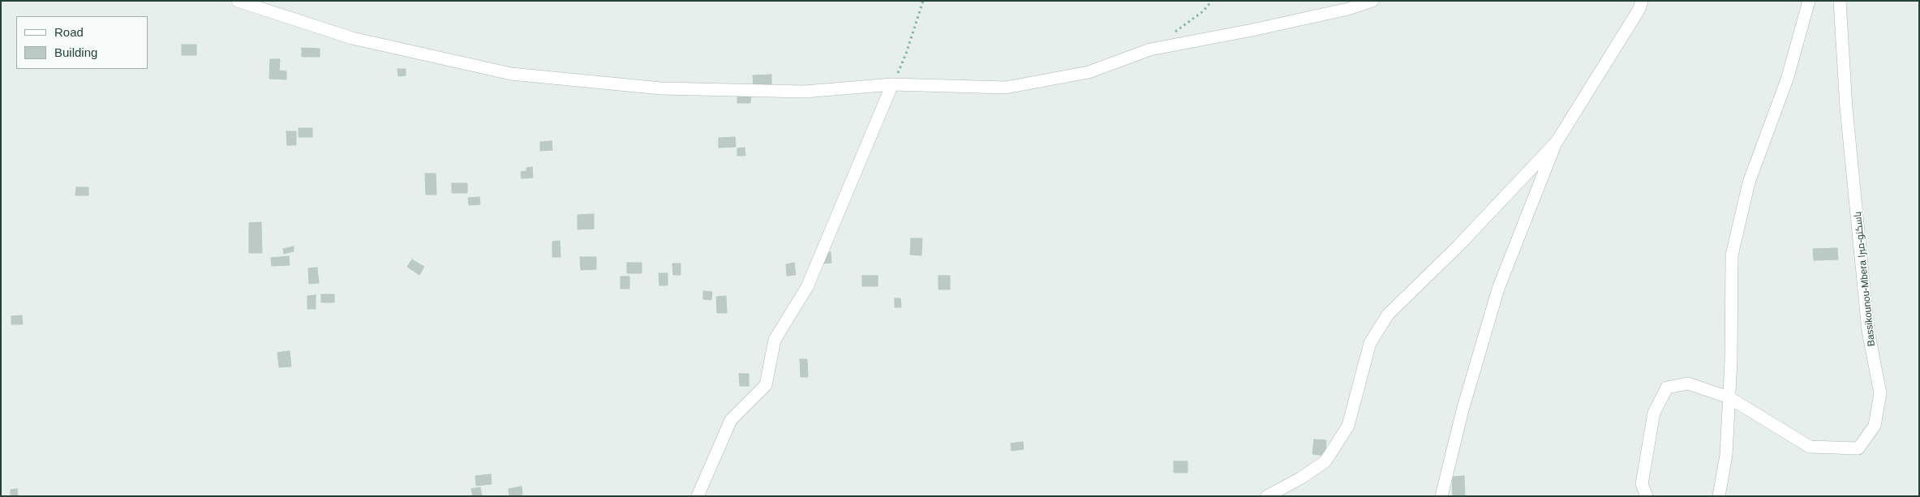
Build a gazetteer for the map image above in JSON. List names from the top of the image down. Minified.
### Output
{"streets":{"street":["Bassikounou-Mbera باسكنو-مبرا"]},"legend":["Road","Building"]}
